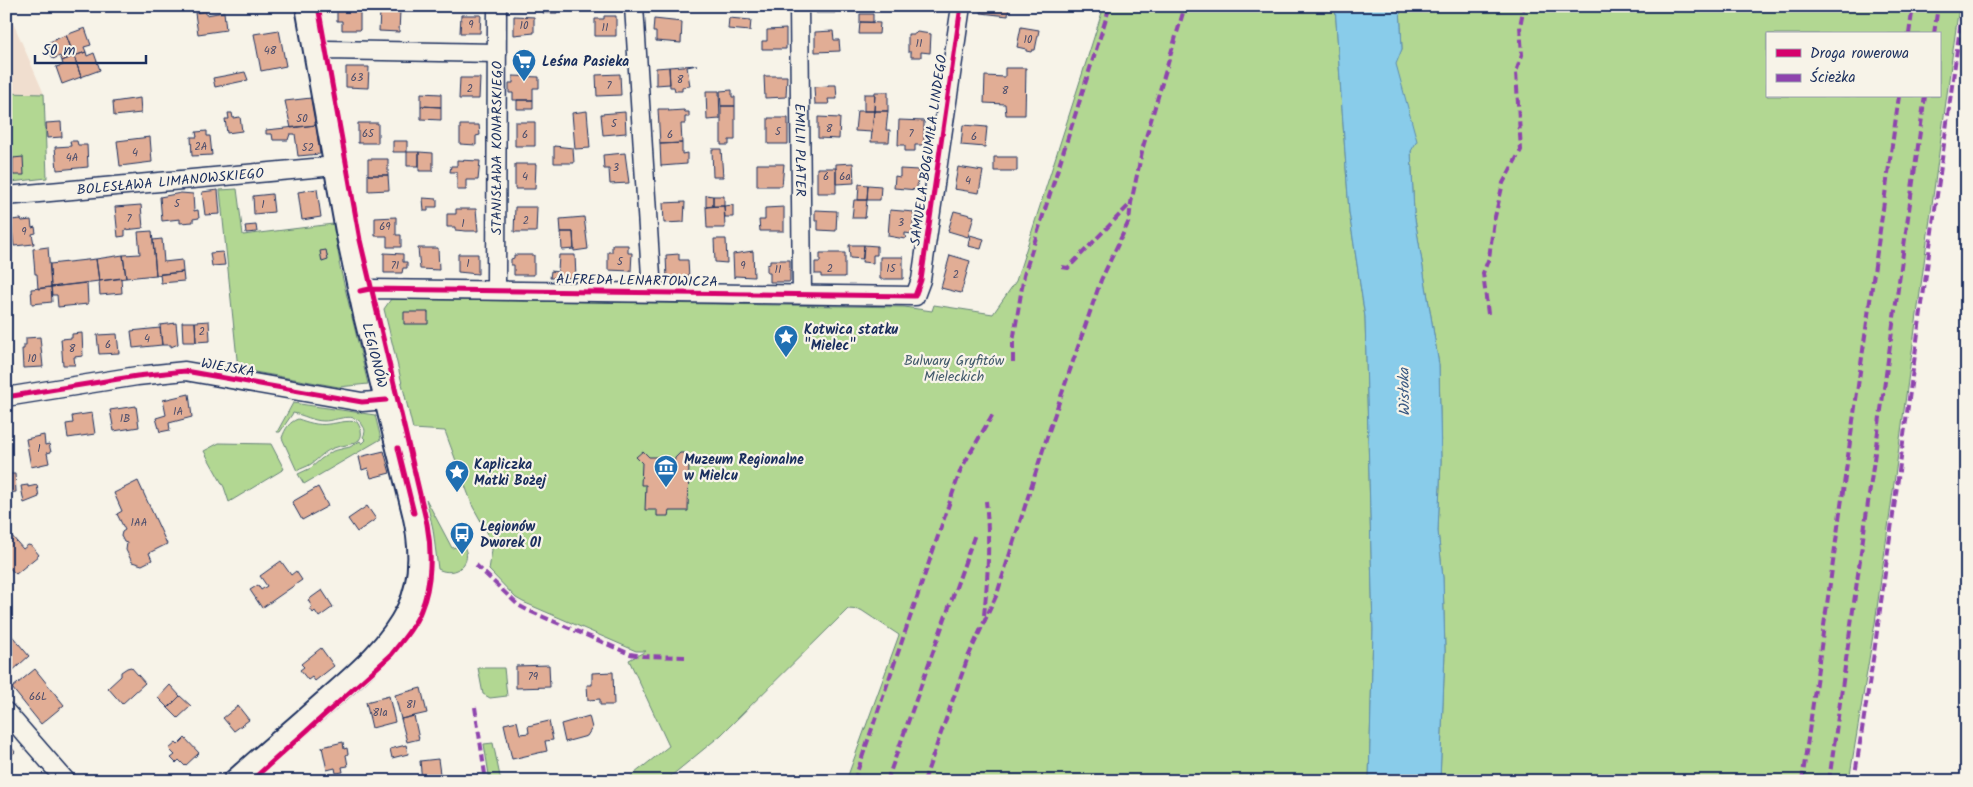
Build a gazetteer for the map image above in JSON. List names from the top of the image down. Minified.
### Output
{"streets":{"street":["STANISŁAWA KONARSKIEGO","EMILII PLATER","SAMUELA BOGUMIŁA LINDEGO","BOLESŁAWA LIMANOWSKIEGO","ALFREDA LENARTOWICZA","LEGIONÓW","WIEJSKA"]},"crossings":[["STANISŁAWA KONARSKIEGO","ALFREDA LENARTOWICZA"],["EMILII PLATER","ALFREDA LENARTOWICZA"],["SAMUELA BOGUMIŁA LINDEGO","ALFREDA LENARTOWICZA"],["BOLESŁAWA LIMANOWSKIEGO","LEGIONÓW"],["ALFREDA LENARTOWICZA","LEGIONÓW"],["LEGIONÓW","WIEJSKA"]],"water":["Wisłoka"],"parks":["Bulwary Gryfitów Mieleckich"],"places":{"supermarket":["Leśna Pasieka"],"place":["Kotwica statku \"Mielec\"","Kapliczka Matki Bożej"],"museum":["Muzeum Regionalne w Mielcu"],"bus stop":["Legionów Dworek 01"]},"house_numbers":["9","10","11","10","11","48","63","8","7","2","8","50","5","8","5","65","7","6","6","6","2A","52","4","4A","3","4","6","6a","4","5","1","7","2","3","1","69","9","5","1","71","9","2","15","11","2","2","4","6","8","10","1A","1B","1","1AA","79","66L","81","81a"],"legend":["Droga rowerowa","Ścieżka"],"scale_bar":"50 m"}
